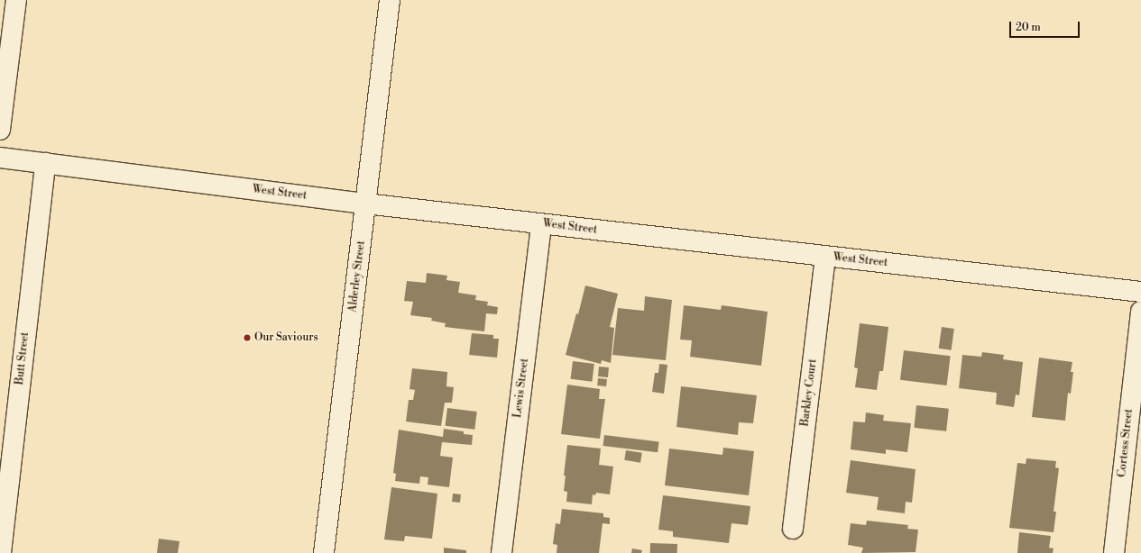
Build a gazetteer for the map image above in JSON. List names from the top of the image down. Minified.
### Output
{"streets":{"street":["West Street","Alderley Street","Butt Street","Lewis Street","Barkley Court","Cortess Street"]},"crossings":[["West Street","Alderley Street"],["West Street","Butt Street"],["West Street","Lewis Street"],["West Street","Barkley Court"]],"places":["Our Saviours"],"scale_bar":"20 m"}
